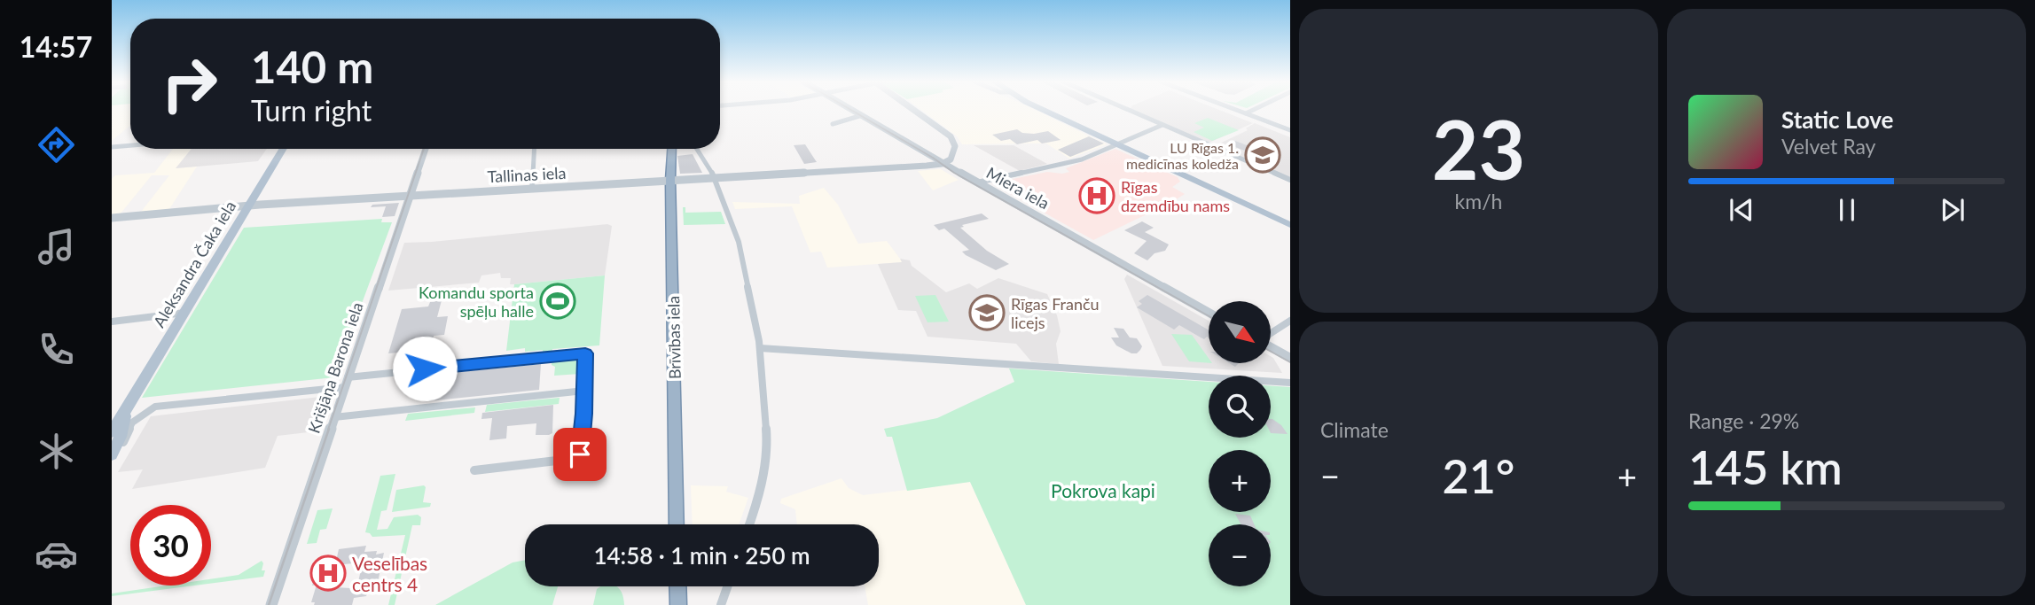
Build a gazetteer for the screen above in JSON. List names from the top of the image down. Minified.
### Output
{"streets":{"highway":["Brīvības iela"],"main road":["Aleksandra Čaka iela"],"street":["Tallinas iela","Miera iela","Krišjāņa Barona iela"]},"crossings":[["Tallinas iela","Miera iela"],["Tallinas iela","Aleksandra Čaka iela"],["Tallinas iela","Brīvības iela"],["Tallinas iela","Krišjāņa Barona iela"]],"parks":["Pokrova kapi"],"places":{"school or university":["LU Rīgas 1. medicīnas koledža","Rīgas Franču licejs"],"hospital":["Rīgas dzemdību nams","Veselības centrs 4"],"sports":["Komandu sporta spēļu halle"]},"north":"bottom right","page":{"tabs":"14:57","tile":[["23","km/h"],"Climate",["Range · 29%","145 km"]],"turn":["140 m","Turn right"],"song":["Static Love","Velvet Ray"],"map_buttons":["+","−"],"heat":["−","21°","+"],"limit":"30","trip":"14:58 · 1 min · 250 m"}}
